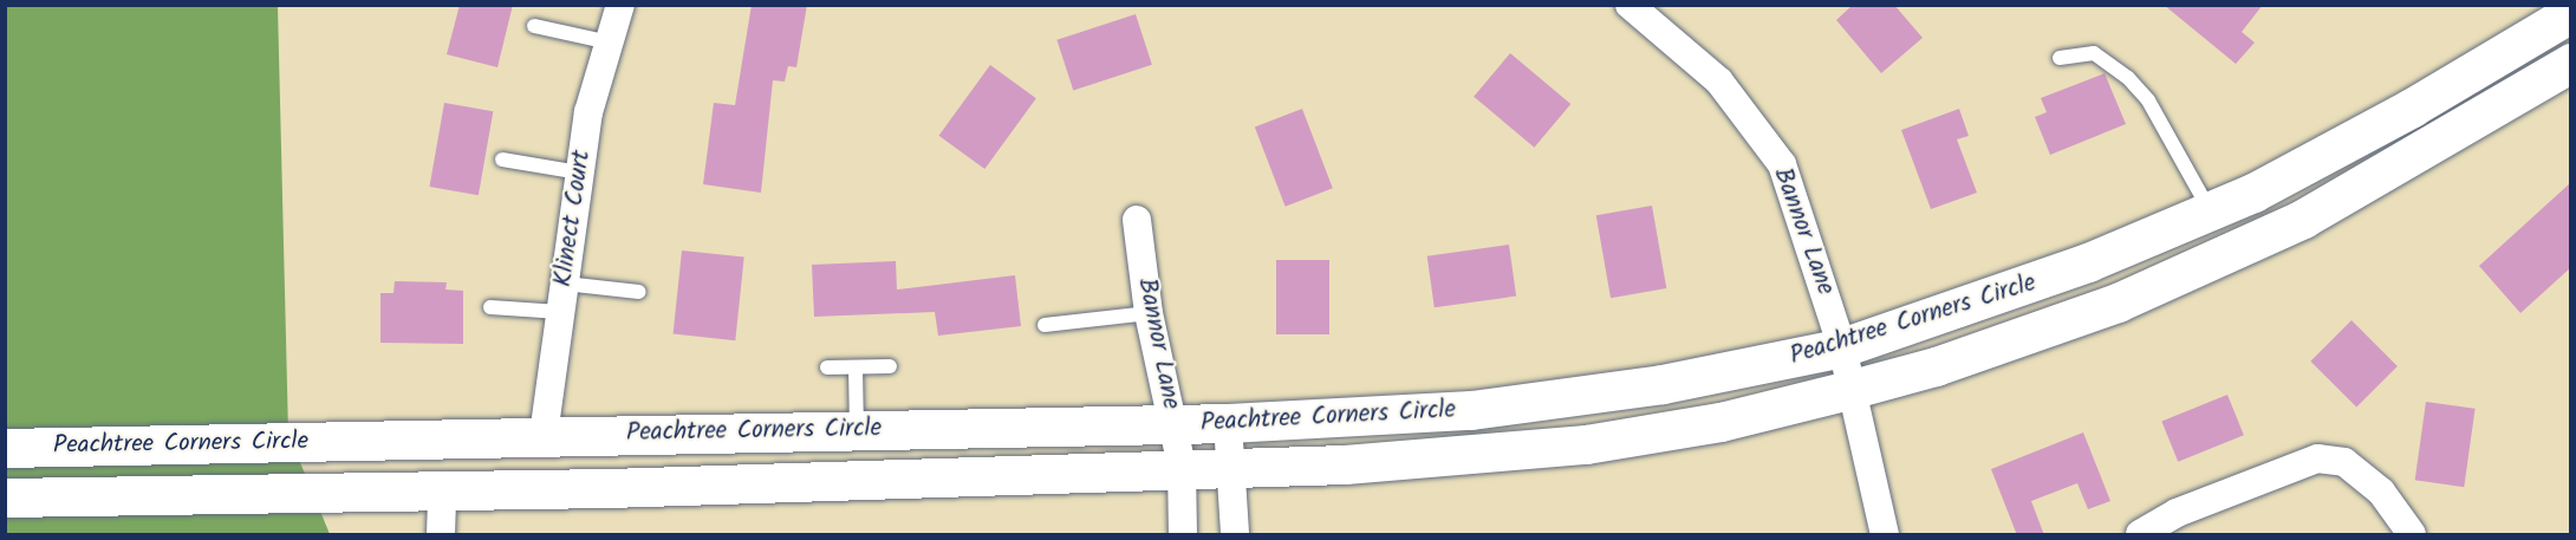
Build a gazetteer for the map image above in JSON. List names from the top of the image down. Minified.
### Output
{"streets":{"street":["Klinect Court","Bannor Lane","Peachtree Corners Circle"]},"crossings":[["Klinect Court","Peachtree Corners Circle"],["Bannor Lane","Peachtree Corners Circle"]]}
